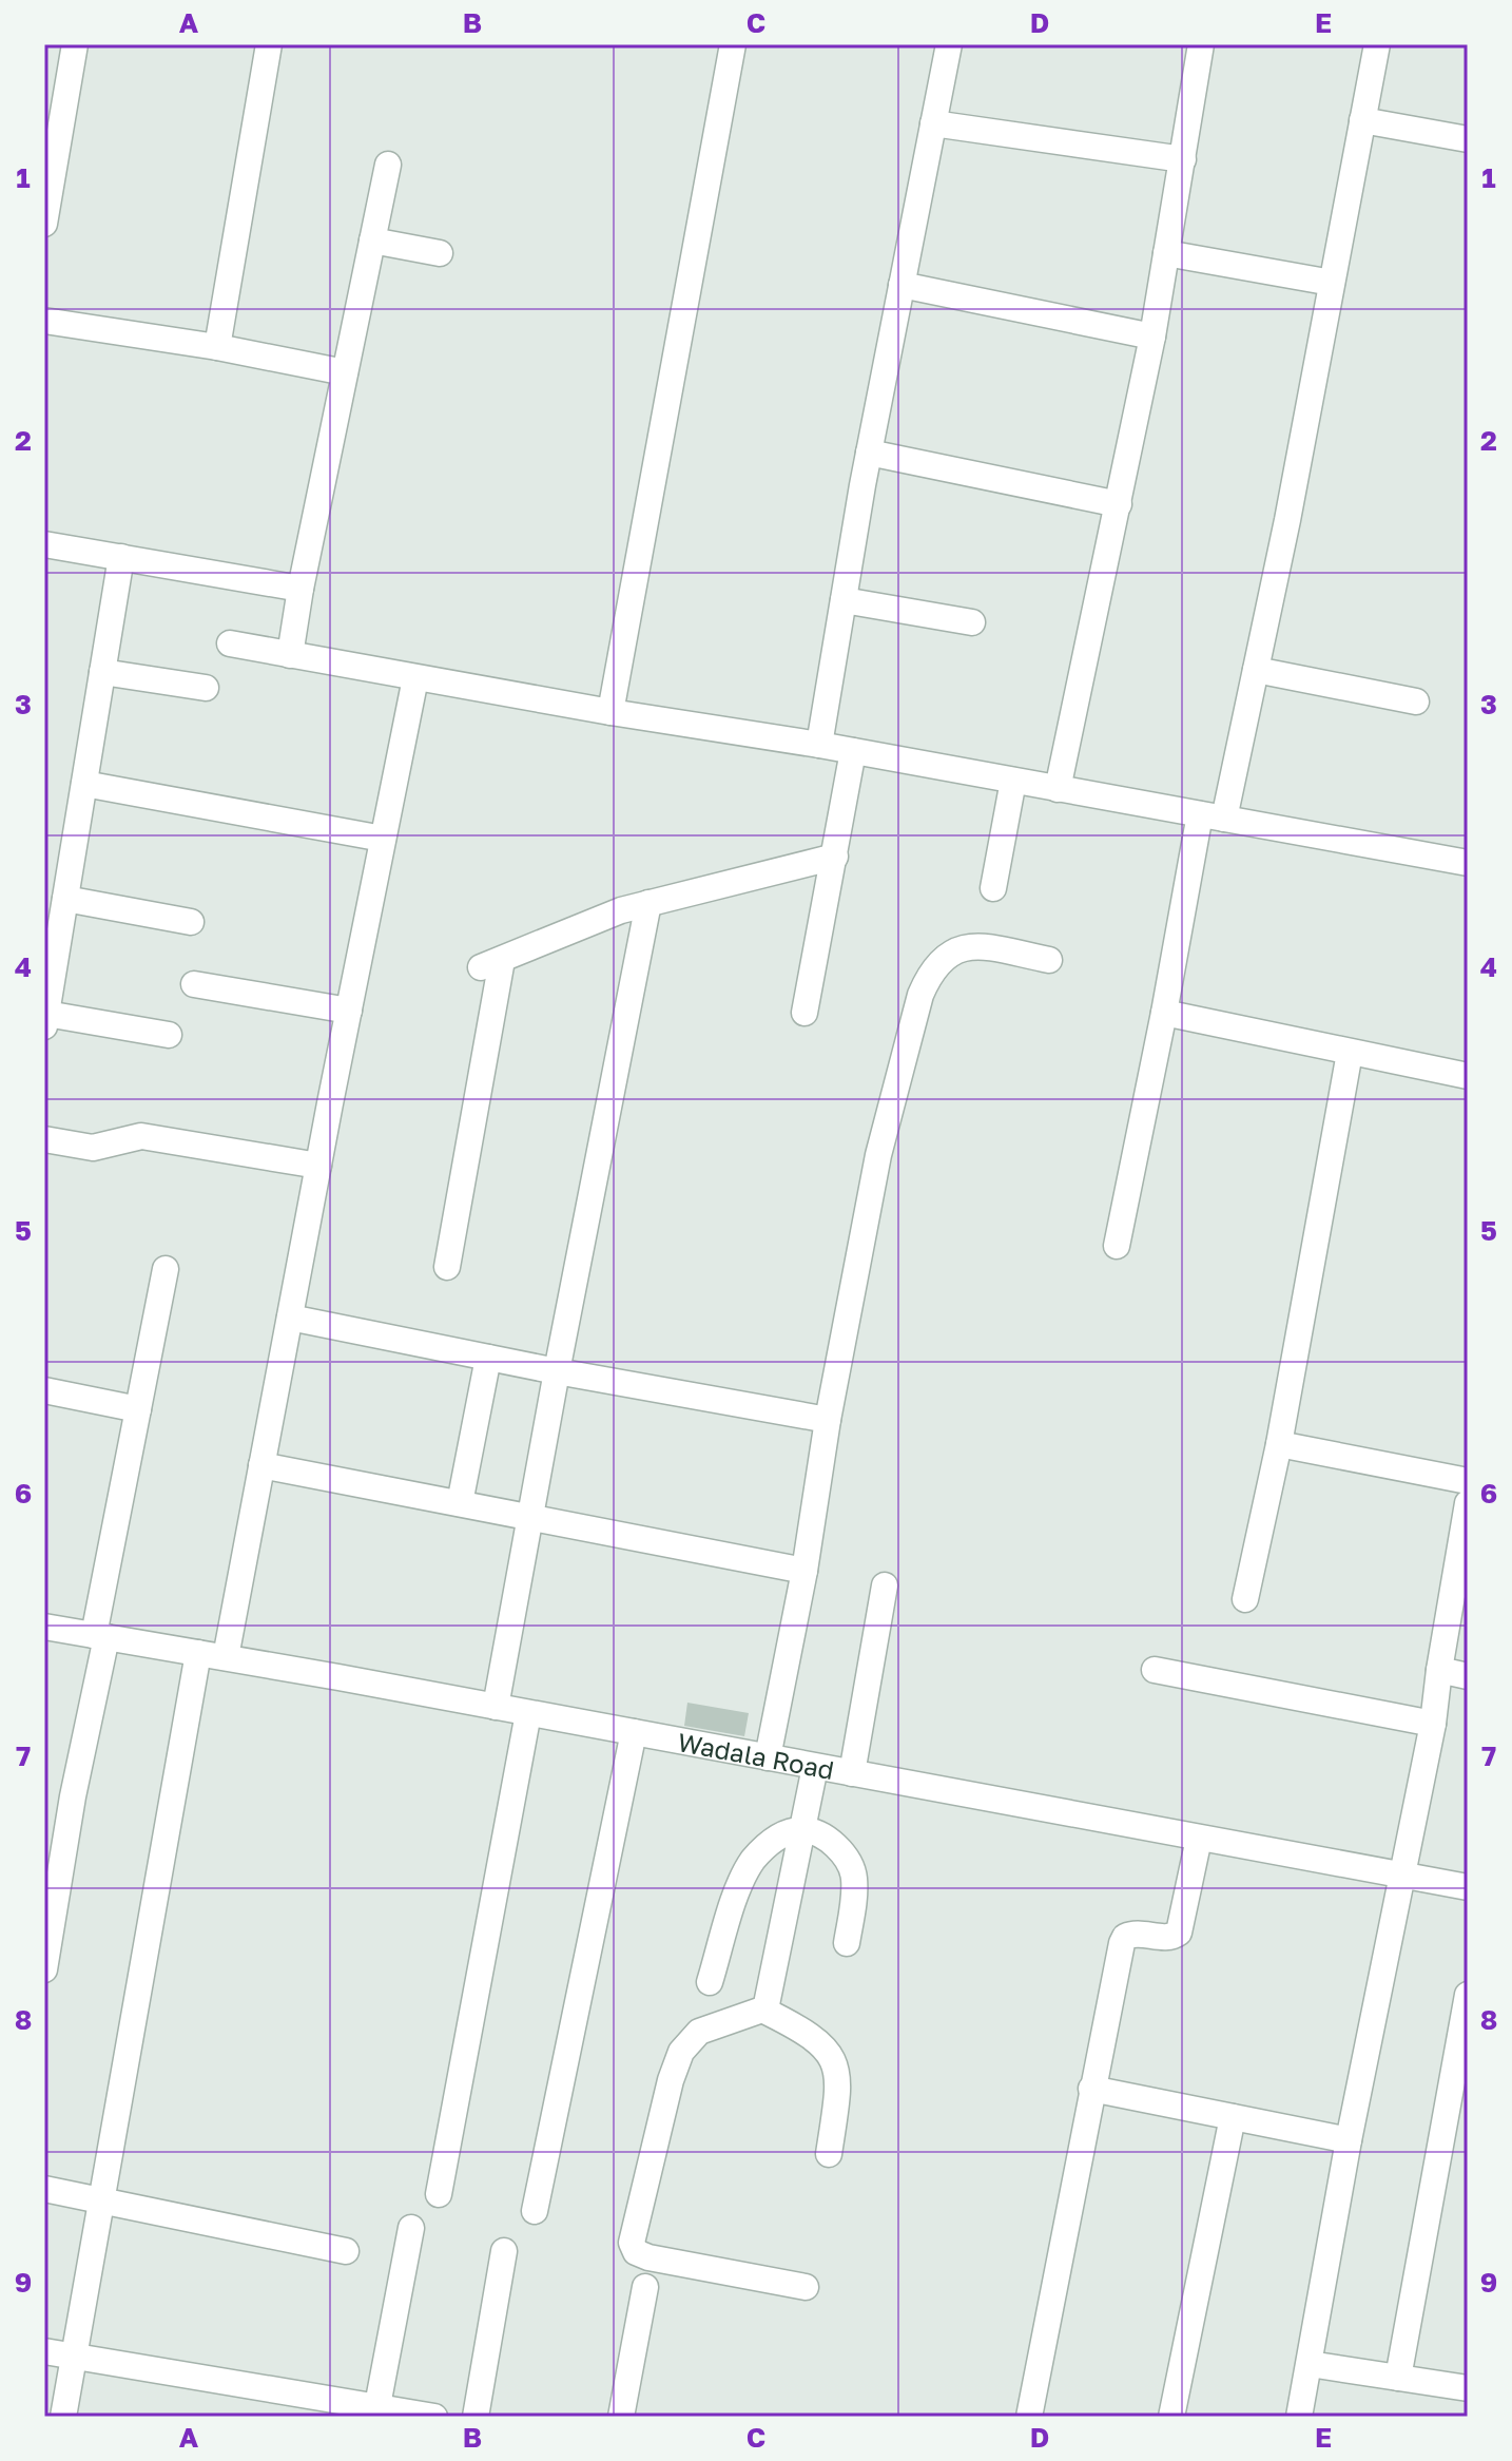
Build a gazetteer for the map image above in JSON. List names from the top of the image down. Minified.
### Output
{"streets":{"street":["Wadala Road"]},"grid":{"columns":["A","B","C","D","E"],"rows":["1","2","3","4","5","6","7","8","9"]}}
